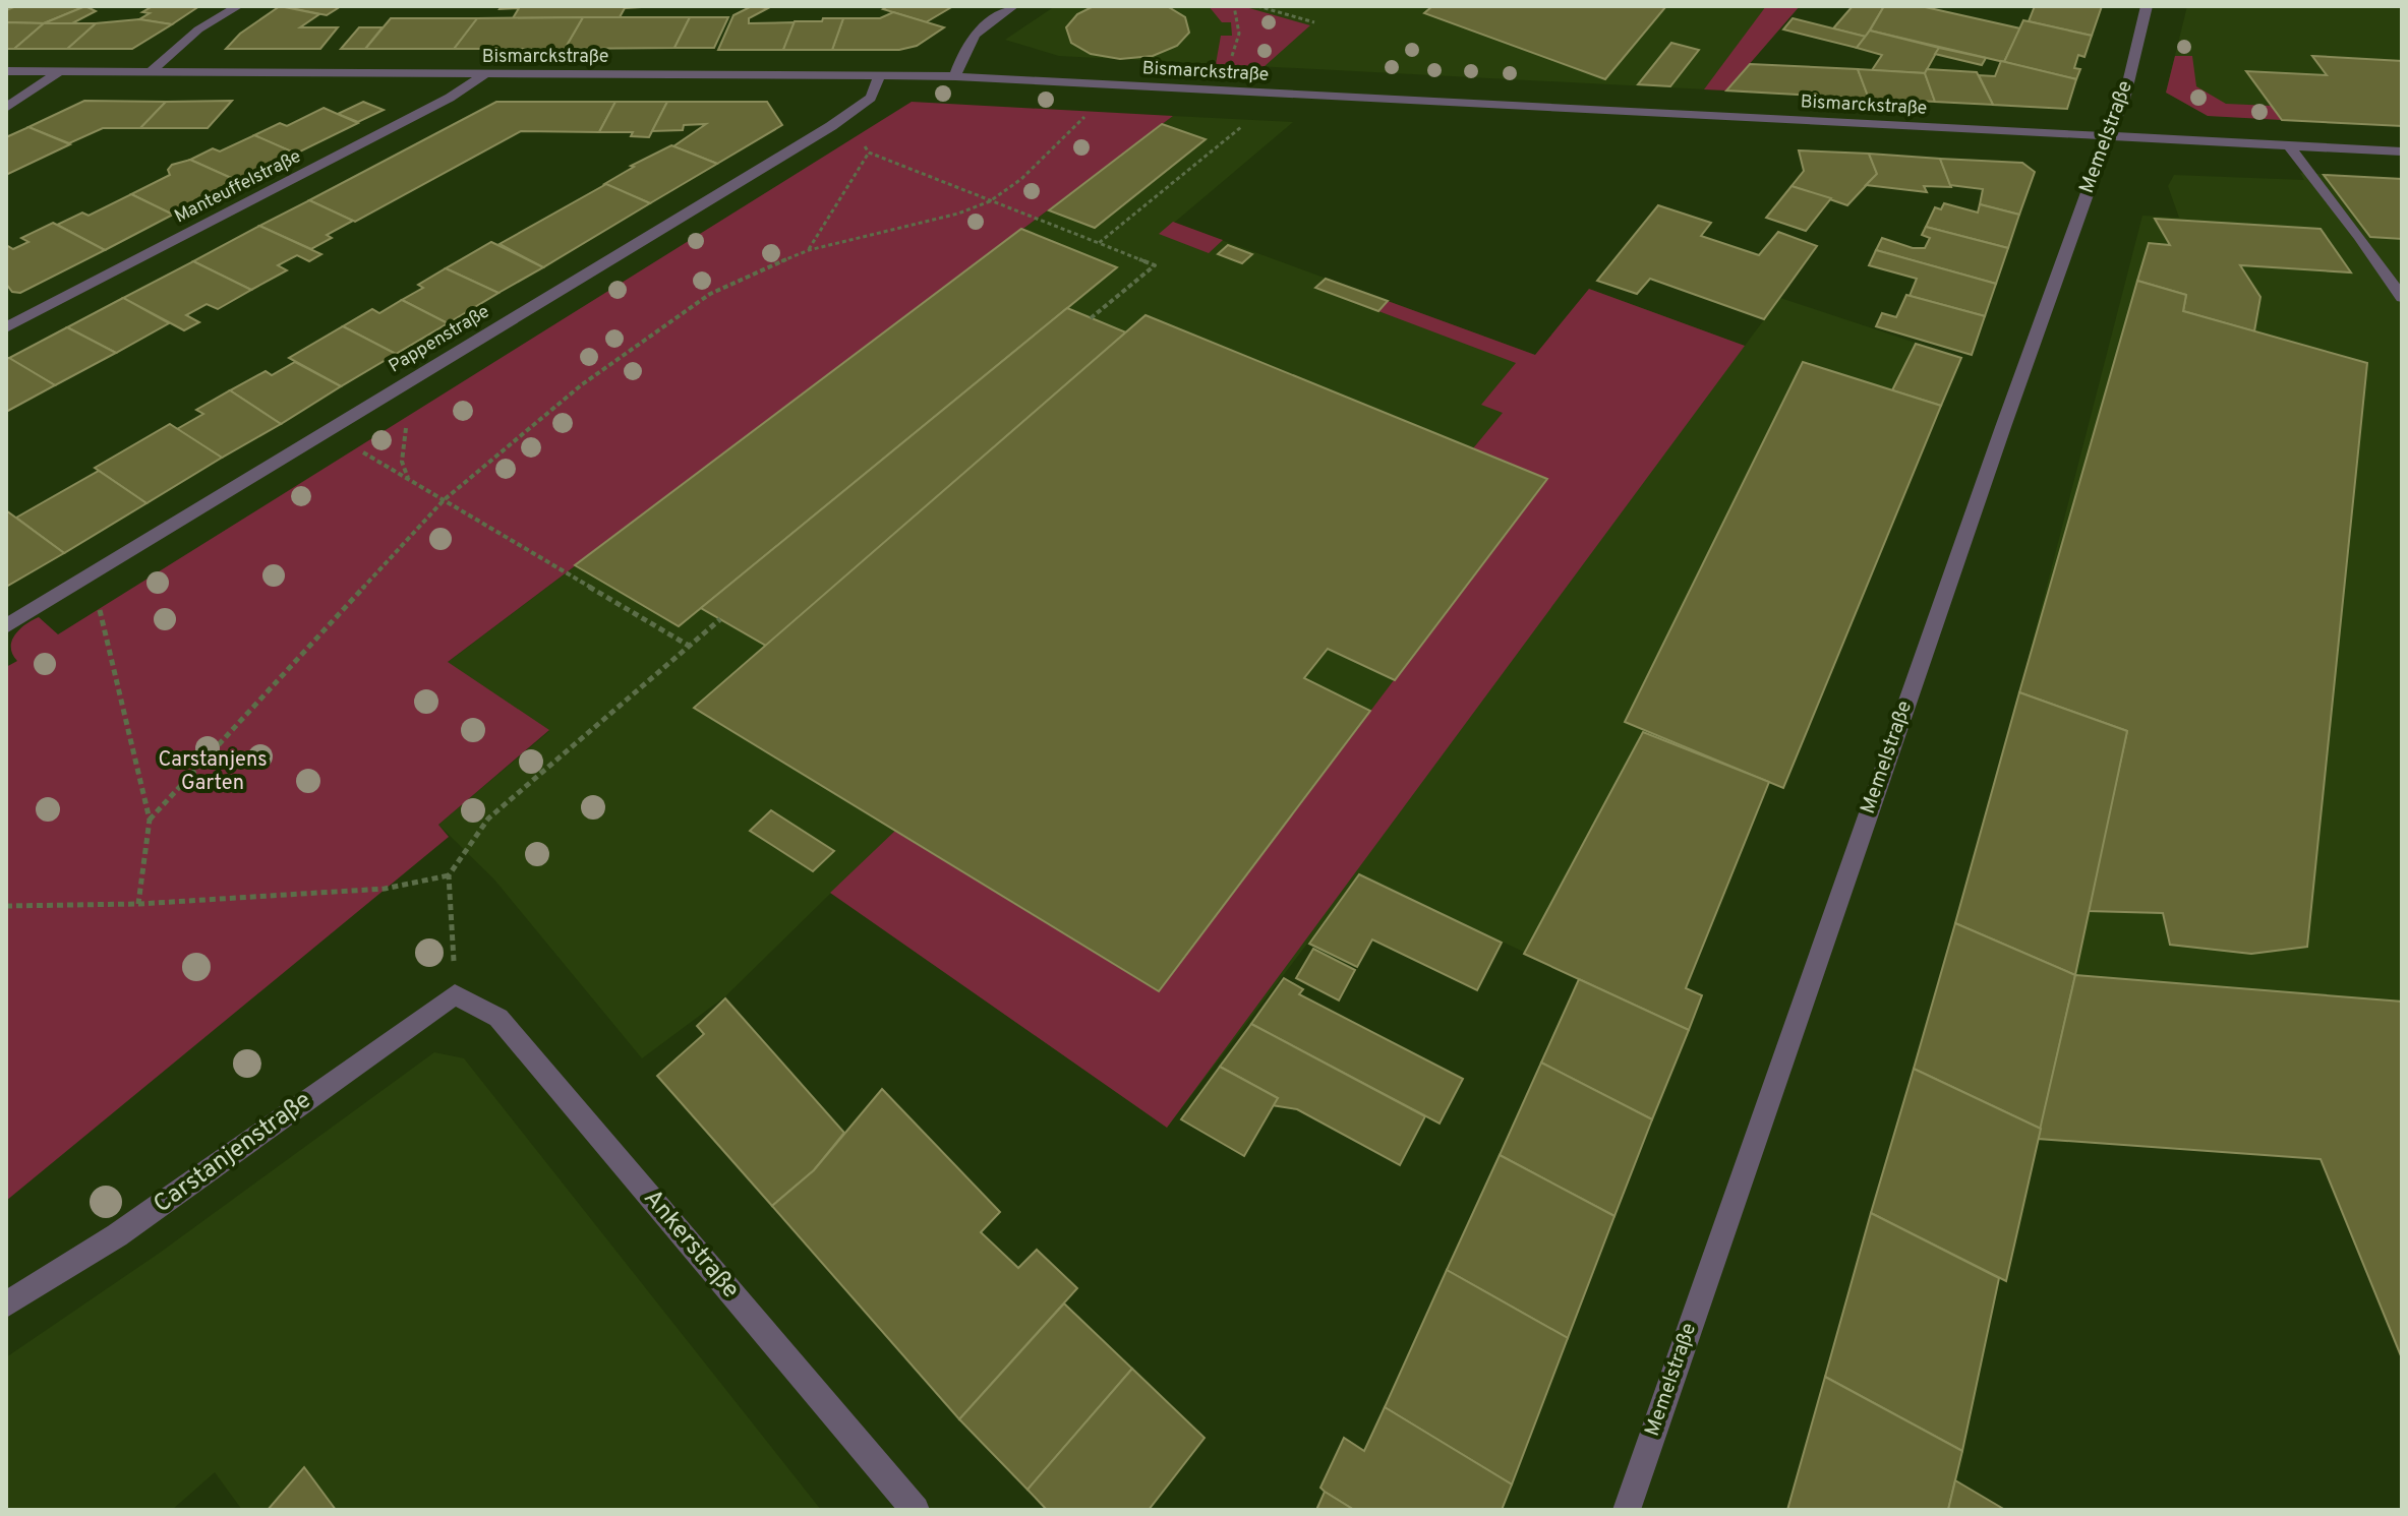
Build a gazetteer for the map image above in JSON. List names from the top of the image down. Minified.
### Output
{"streets":{"street":["Bismarckstraße","Memelstraße","Manteuffelstraße","Pappenstraße","Carstanjenstraße","Ankerstraße"]},"crossings":[["Bismarckstraße","Memelstraße"],["Bismarckstraße","Manteuffelstraße"],["Bismarckstraße","Pappenstraße"],["Carstanjenstraße","Ankerstraße"]],"parks":["Carstanjens Garten"]}
